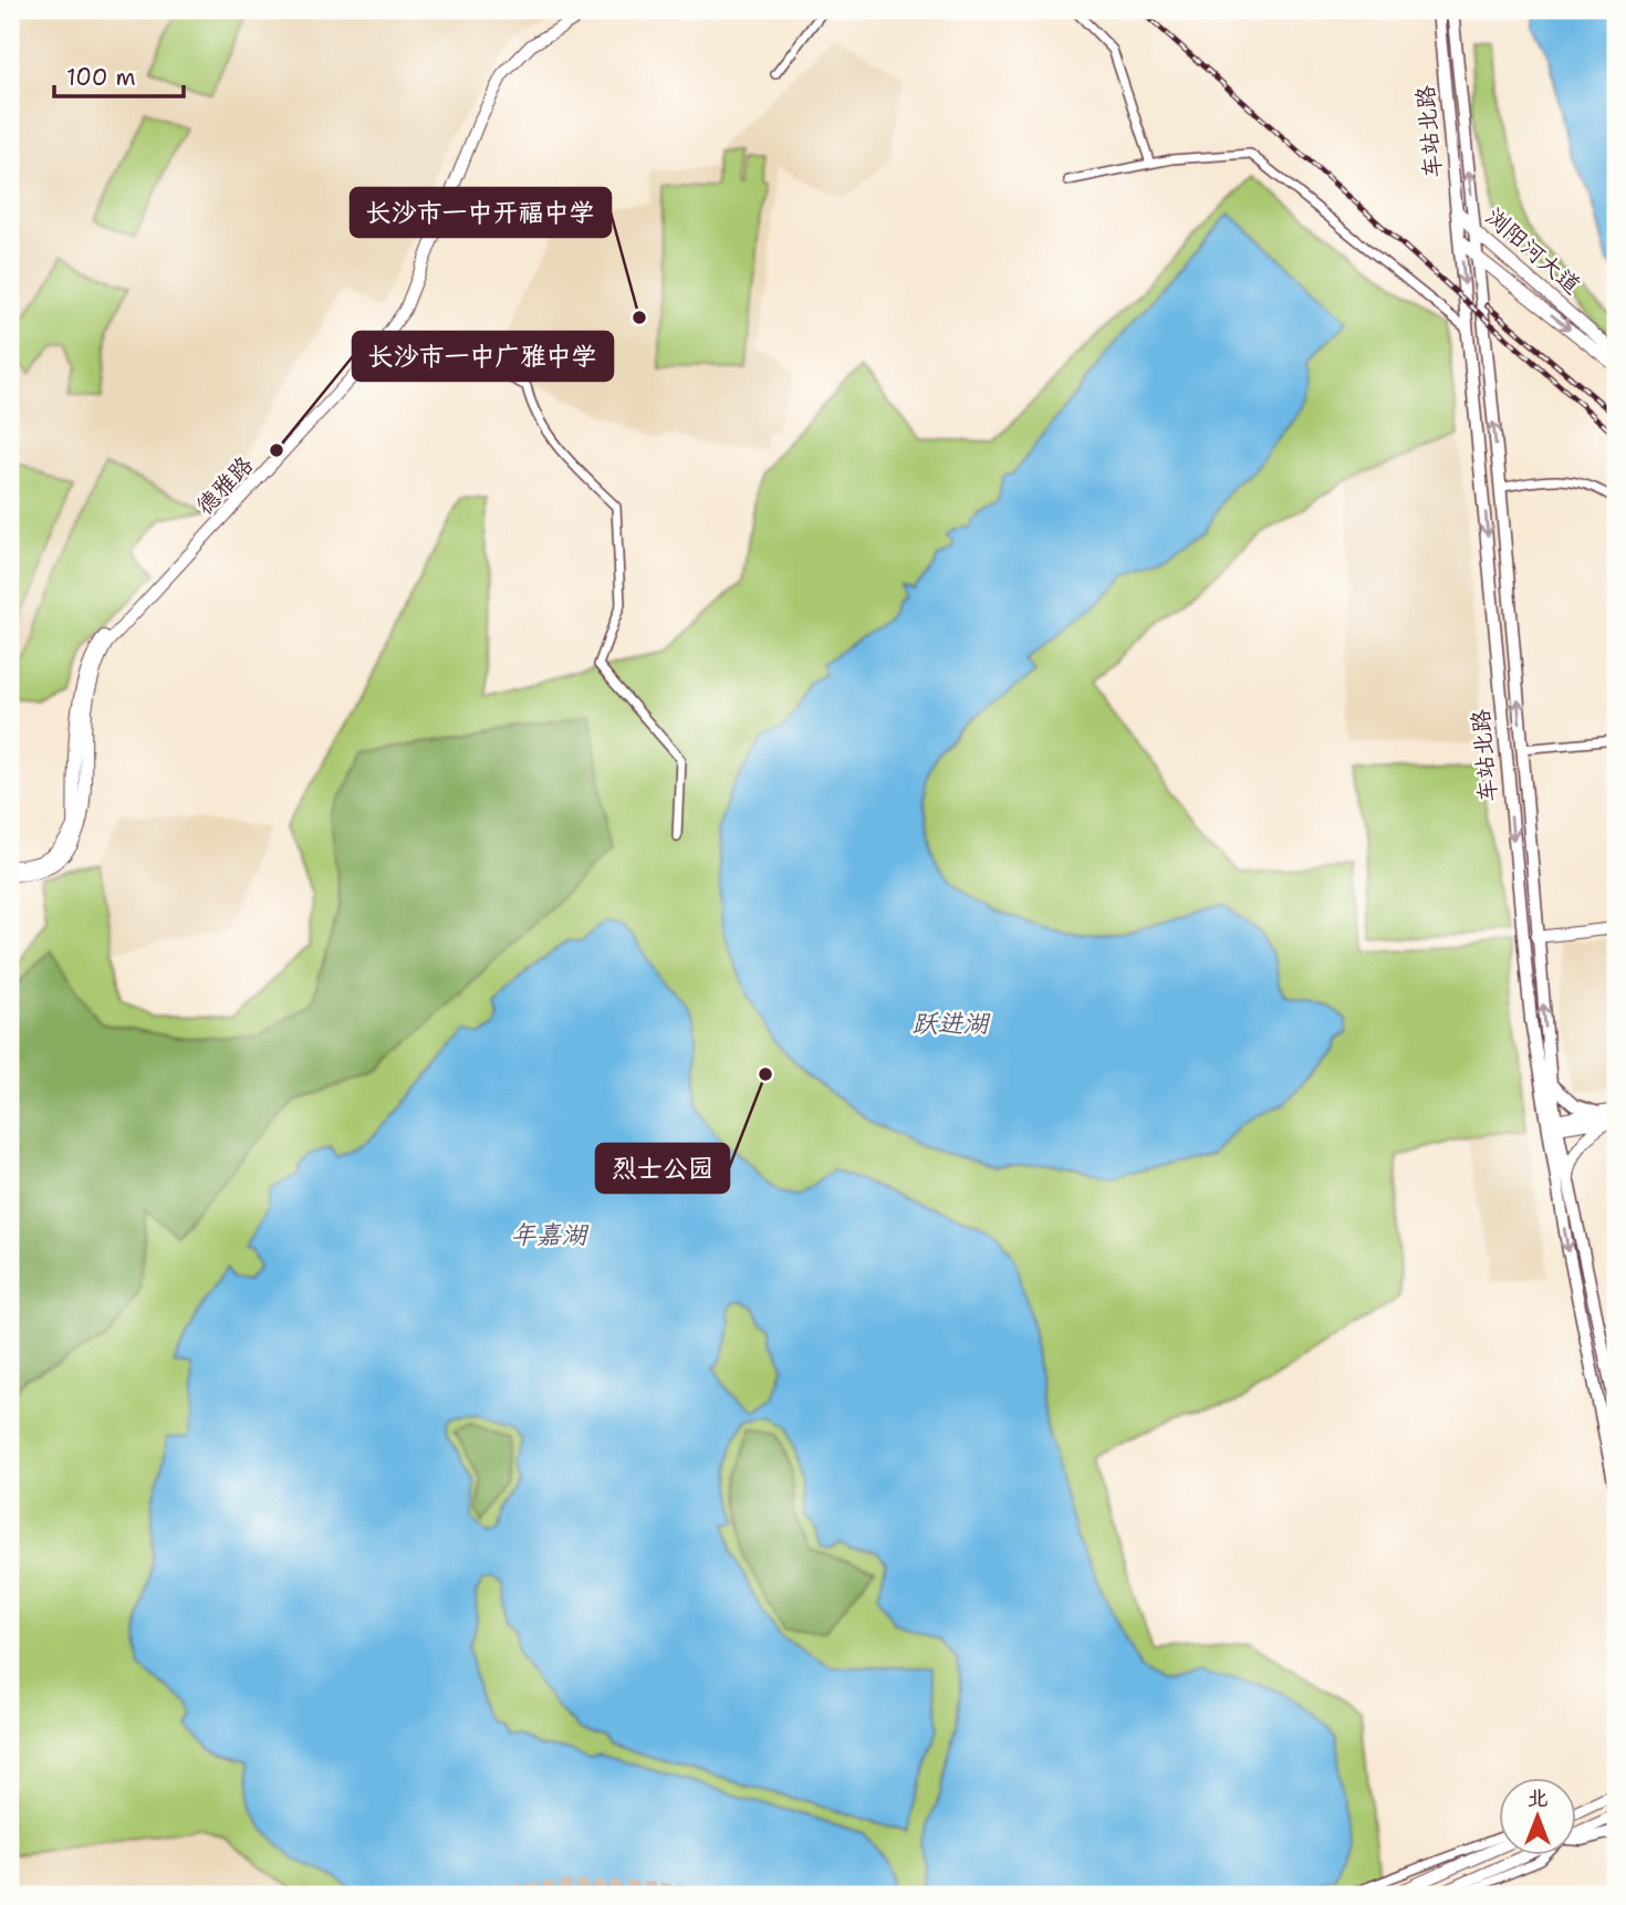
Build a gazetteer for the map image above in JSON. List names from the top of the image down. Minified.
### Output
{"streets":{"main road":["车站北路"],"street":["浏阳河大道","德雅路"]},"crossings":[["车站北路","浏阳河大道"]],"water":["跃进湖","年嘉湖"],"places":["长沙市一中开福中学","长沙市一中广雅中学","烈士公园"],"scale_bar":"100 m","north":"top"}
